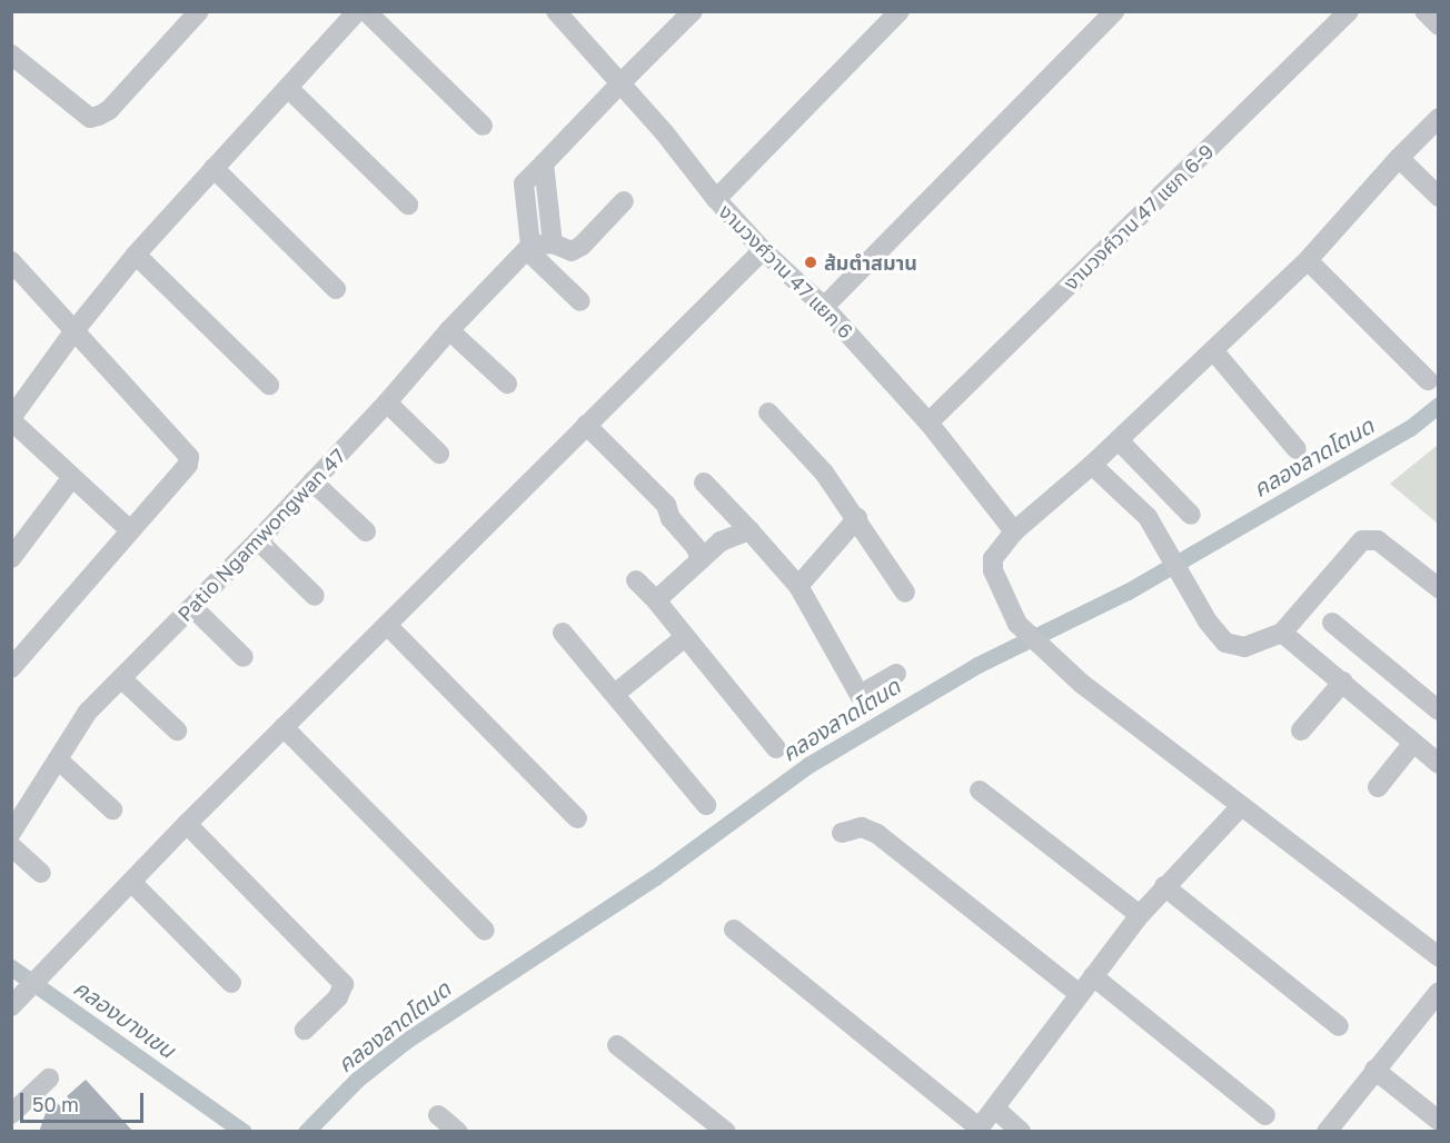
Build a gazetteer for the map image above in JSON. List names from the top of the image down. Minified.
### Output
{"streets":{"street":["งามวงศ์วาน 47 แยก 6-9","งามวงศ์วาน 47 แยก 6","Patio Ngamwongwan 47"]},"crossings":[["งามวงศ์วาน 47 แยก 6-9","งามวงศ์วาน 47 แยก 6"]],"water":["คลองลาดโตนด","คลองบางเขน"],"places":["ส้มตำสมาน"],"scale_bar":"50 m"}
